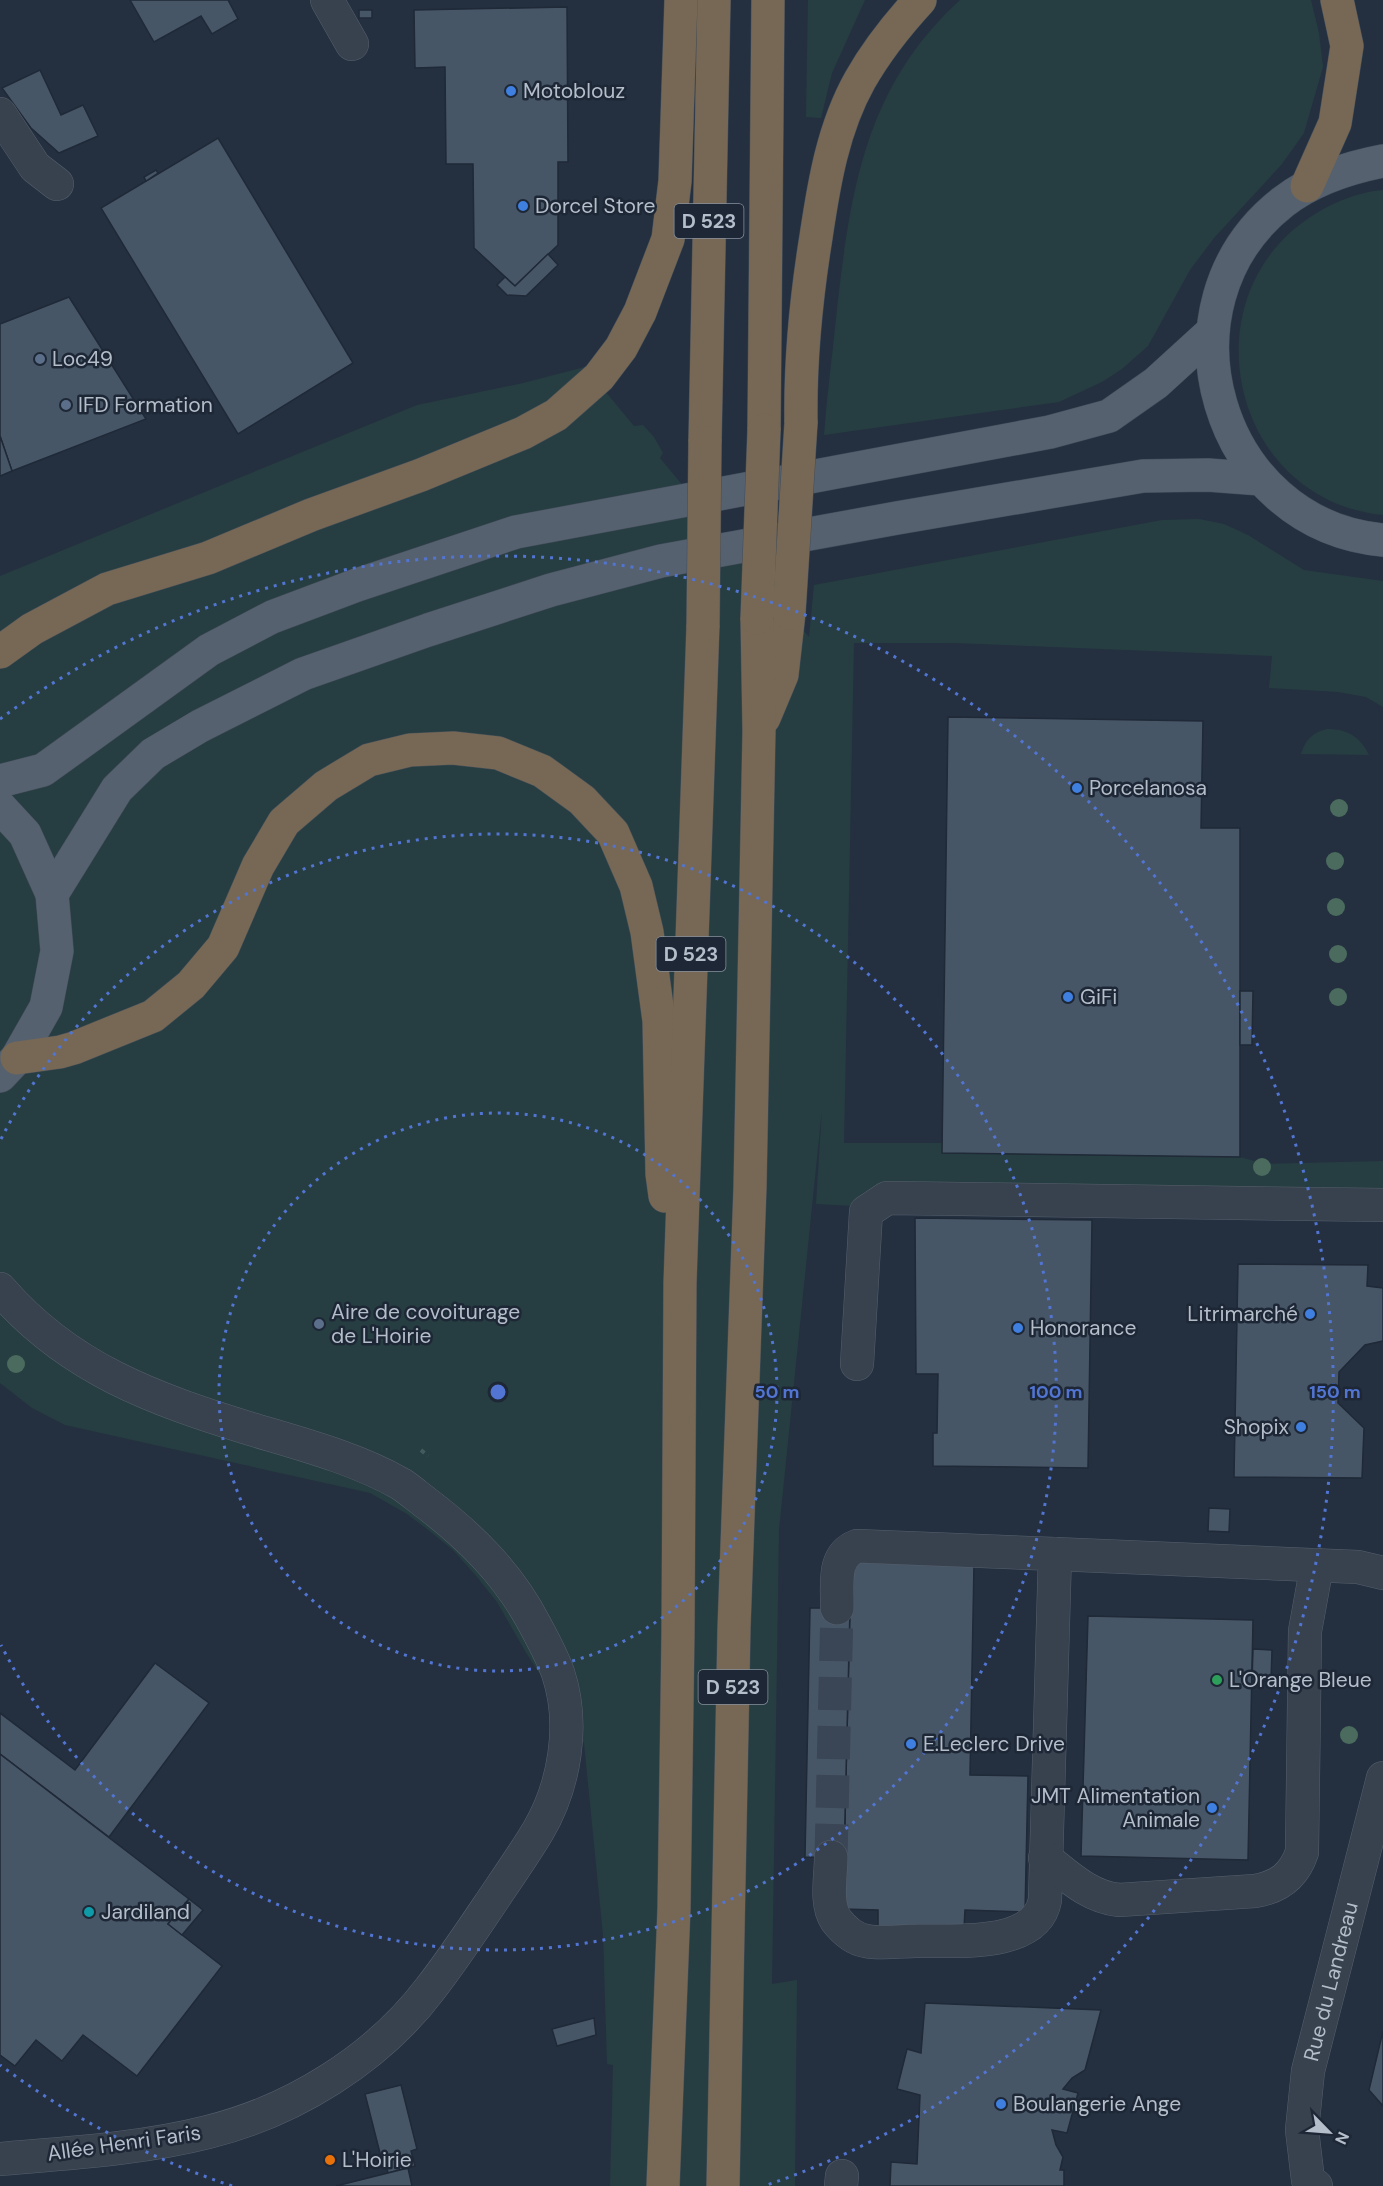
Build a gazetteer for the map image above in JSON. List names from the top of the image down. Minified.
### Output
{"streets":{"highway":["D 523"],"street":["Rue du Landreau","Allée Henri Faris"]},"places":["Motoblouz","Dorcel Store","Loc49","IFD Formation","Porcelanosa","GiFi","Litrimarché","Aire de covoiturage de L'Hoirie","Honorance","Shopix","L'Orange Bleue","E.Leclerc Drive","JMT Alimentation Animale","Jardiland","Boulangerie Ange","L'Hoirie"],"north":"bottom right","rings":["50 m","100 m","150 m"]}
